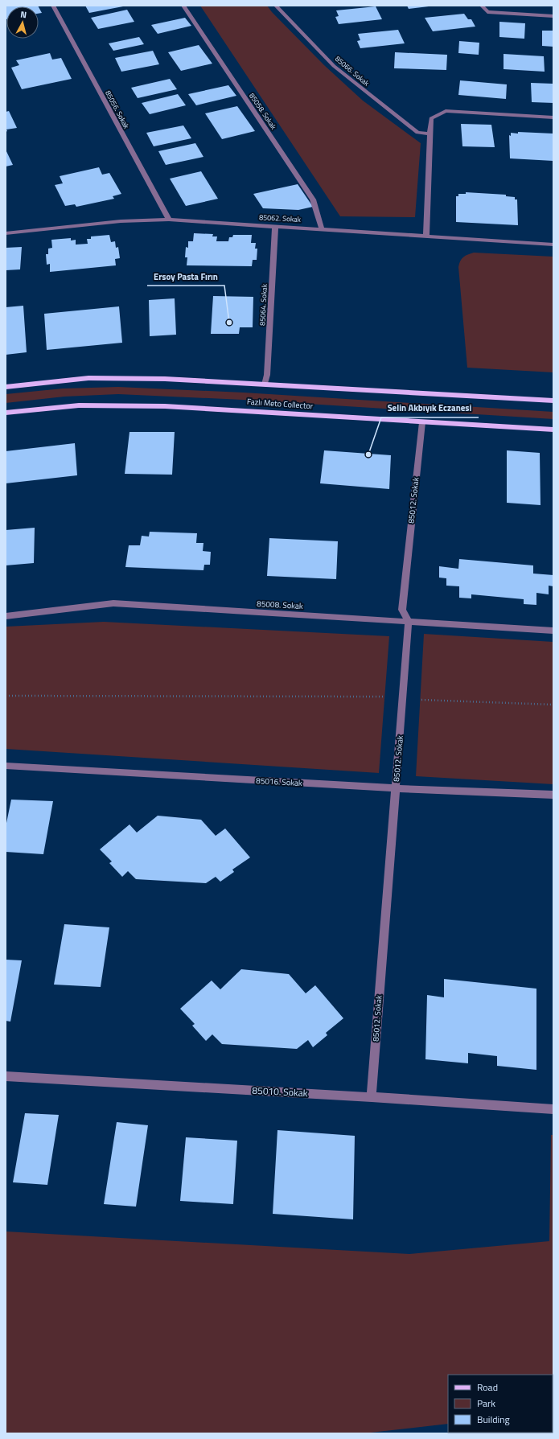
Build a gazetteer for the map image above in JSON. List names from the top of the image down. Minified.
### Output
{"streets":{"main road":["Fazlı Meto Collector"],"street":["85066. Sokak","85056. Sokak","85058. Sokak","85062. Sokak","85064. Sokak","85012. Sokak","85008. Sokak","85016. Sokak","85010. Sokak"]},"crossings":[["85056. Sokak","85062. Sokak"],["85058. Sokak","85062. Sokak"],["85062. Sokak","85064. Sokak"],["Fazlı Meto Collector","85012. Sokak"],["85012. Sokak","85008. Sokak"],["85012. Sokak","85016. Sokak"],["85012. Sokak","85010. Sokak"]],"places":["Ersoy Pasta Fırın","Selin Akbıyık Eczanesi"],"legend":["Road","Park","Building"],"north":"top"}
